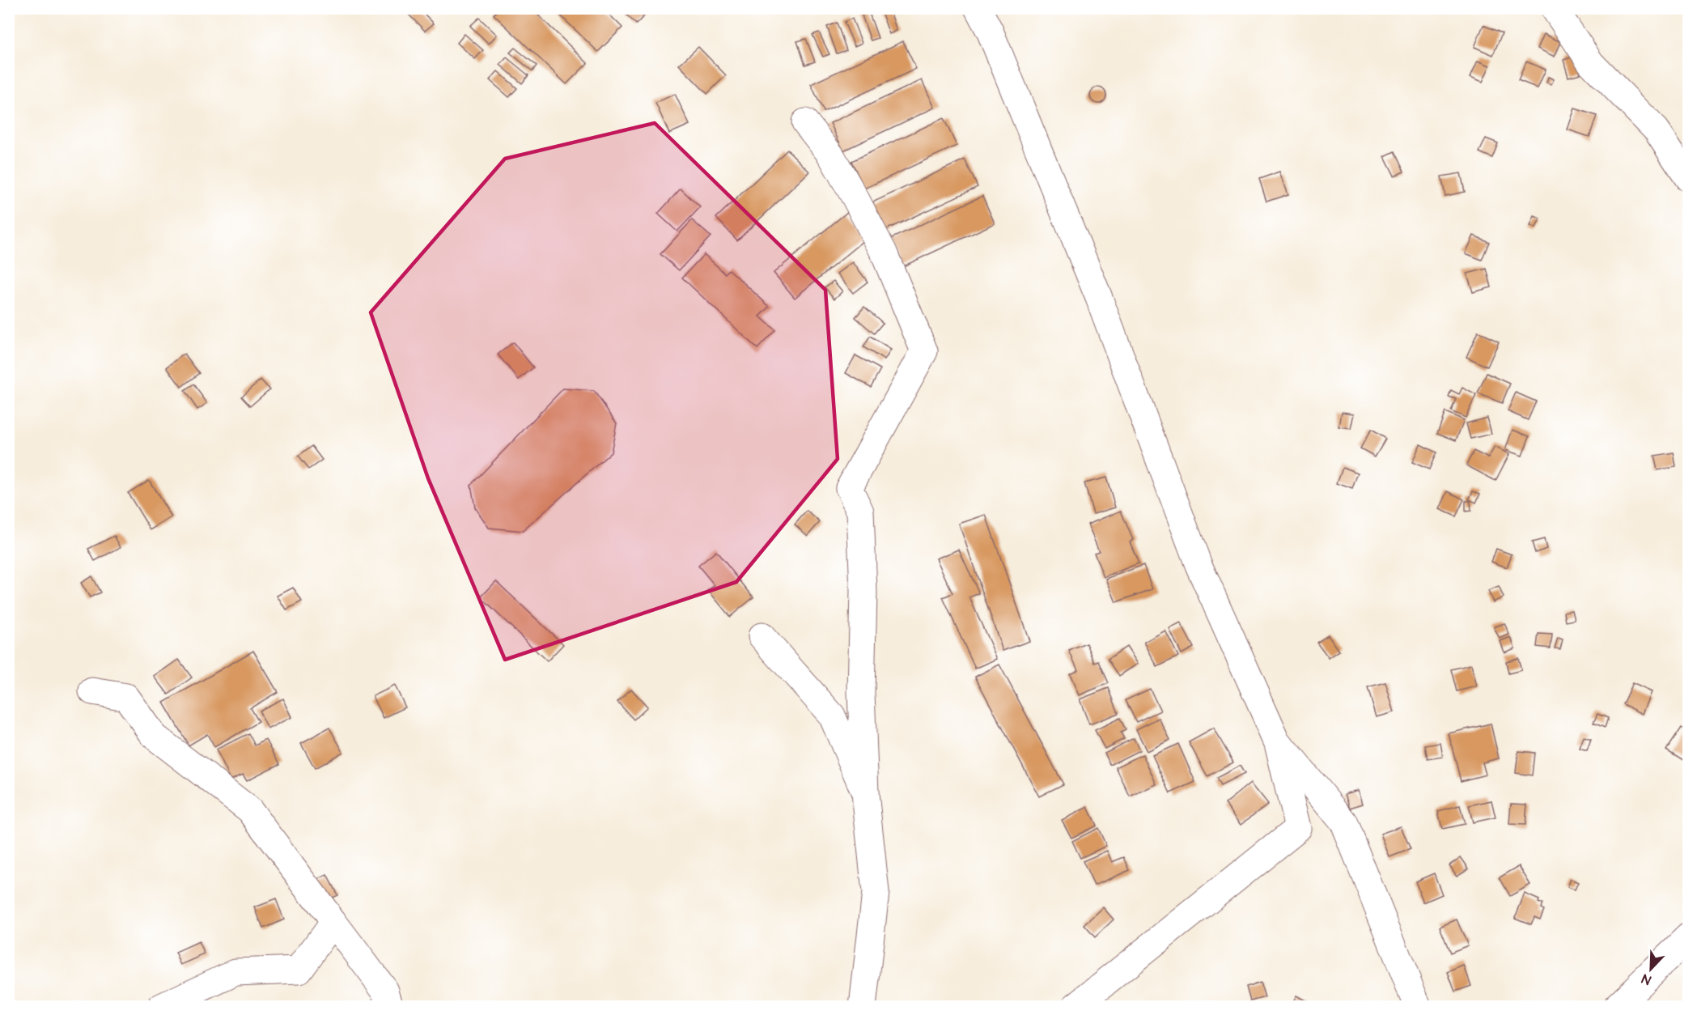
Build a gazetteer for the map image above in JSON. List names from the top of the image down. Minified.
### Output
{"north":"bottom left"}
